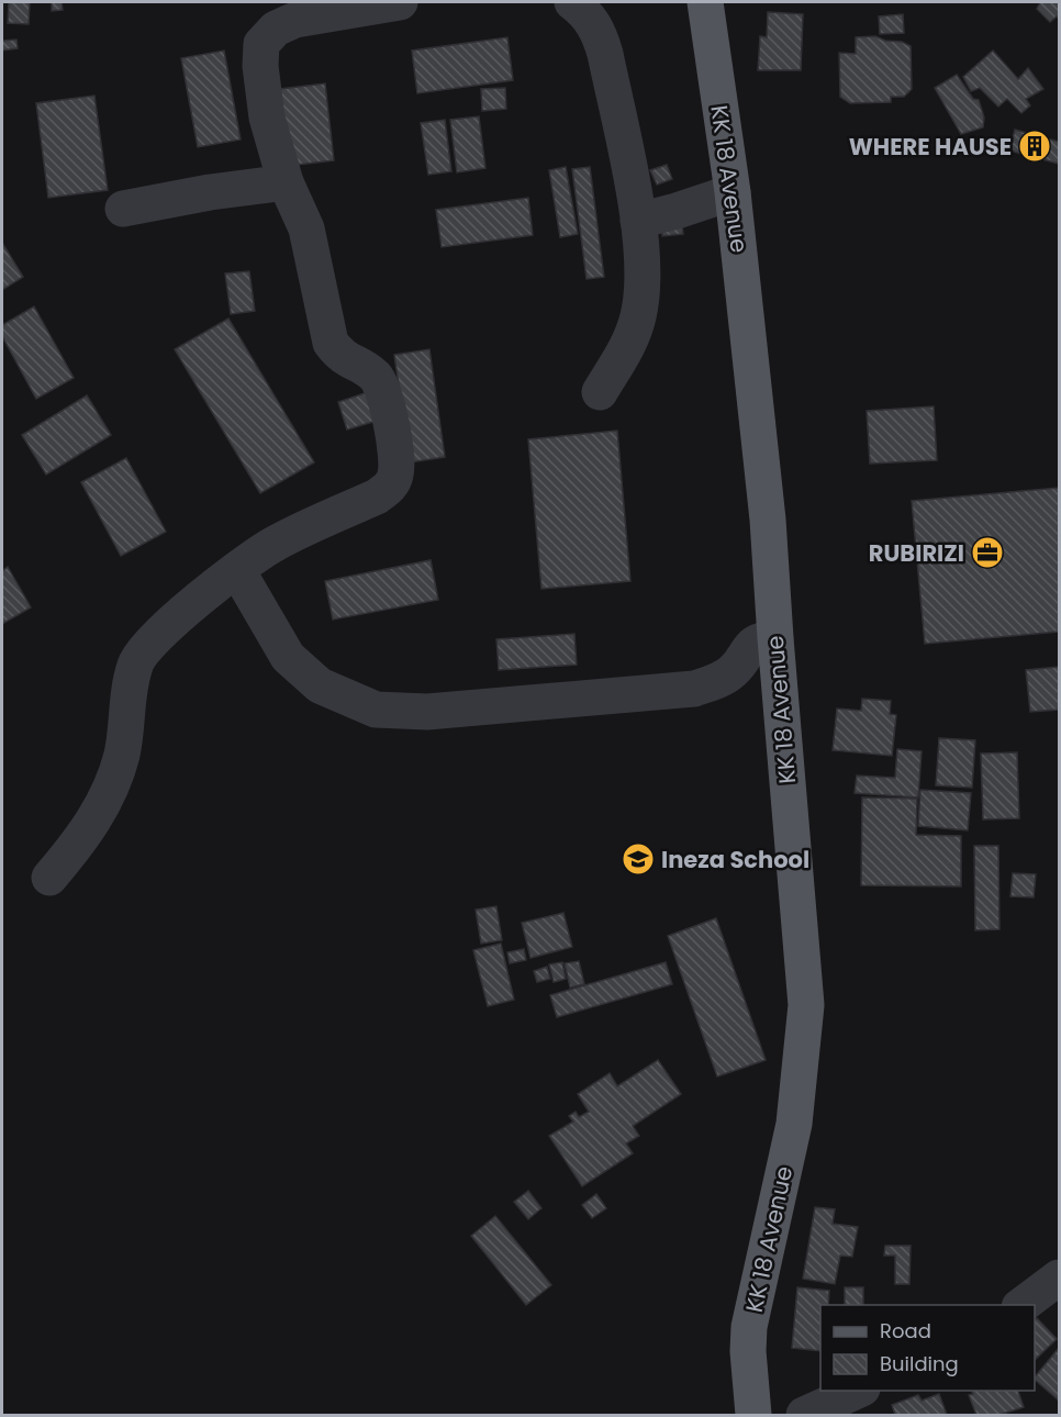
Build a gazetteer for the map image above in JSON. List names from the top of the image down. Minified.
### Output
{"streets":{"main road":["KK 18 Avenue"]},"places":{"building":["WHERE HAUSE"],"office":["RUBIRIZI"],"school or university":["Ineza School"]},"legend":["Road","Building"]}
